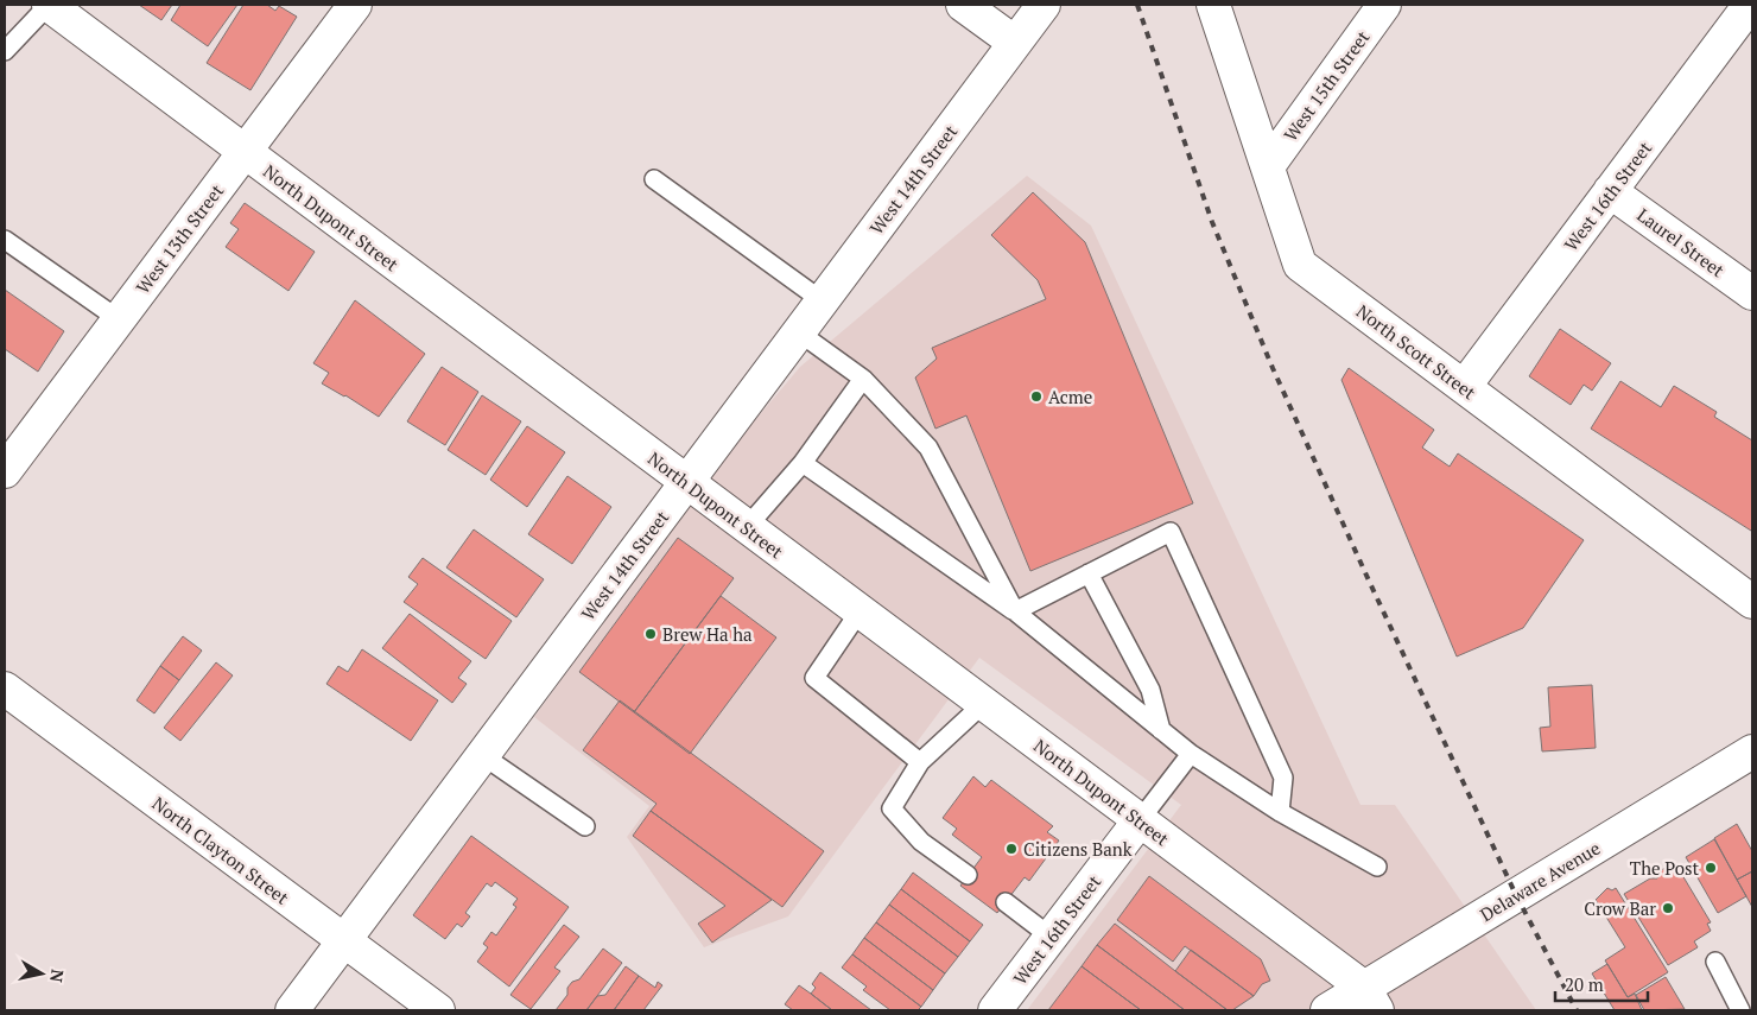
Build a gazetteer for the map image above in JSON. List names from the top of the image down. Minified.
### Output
{"streets":{"street":["West 15th Street","West 14th Street","West 16th Street","North Dupont Street","West 13th Street","Laurel Street","North Scott Street","North Clayton Street","Delaware Avenue"]},"crossings":[["West 15th Street","North Scott Street"],["West 14th Street","North Dupont Street"],["West 14th Street","North Clayton Street"],["West 16th Street","North Dupont Street"],["West 16th Street","Laurel Street"],["West 16th Street","North Scott Street"],["North Dupont Street","West 13th Street"],["North Dupont Street","Delaware Avenue"]],"places":["Acme","Brew Ha ha","Citizens Bank","The Post","Crow Bar"],"scale_bar":"20 m","north":"right"}
